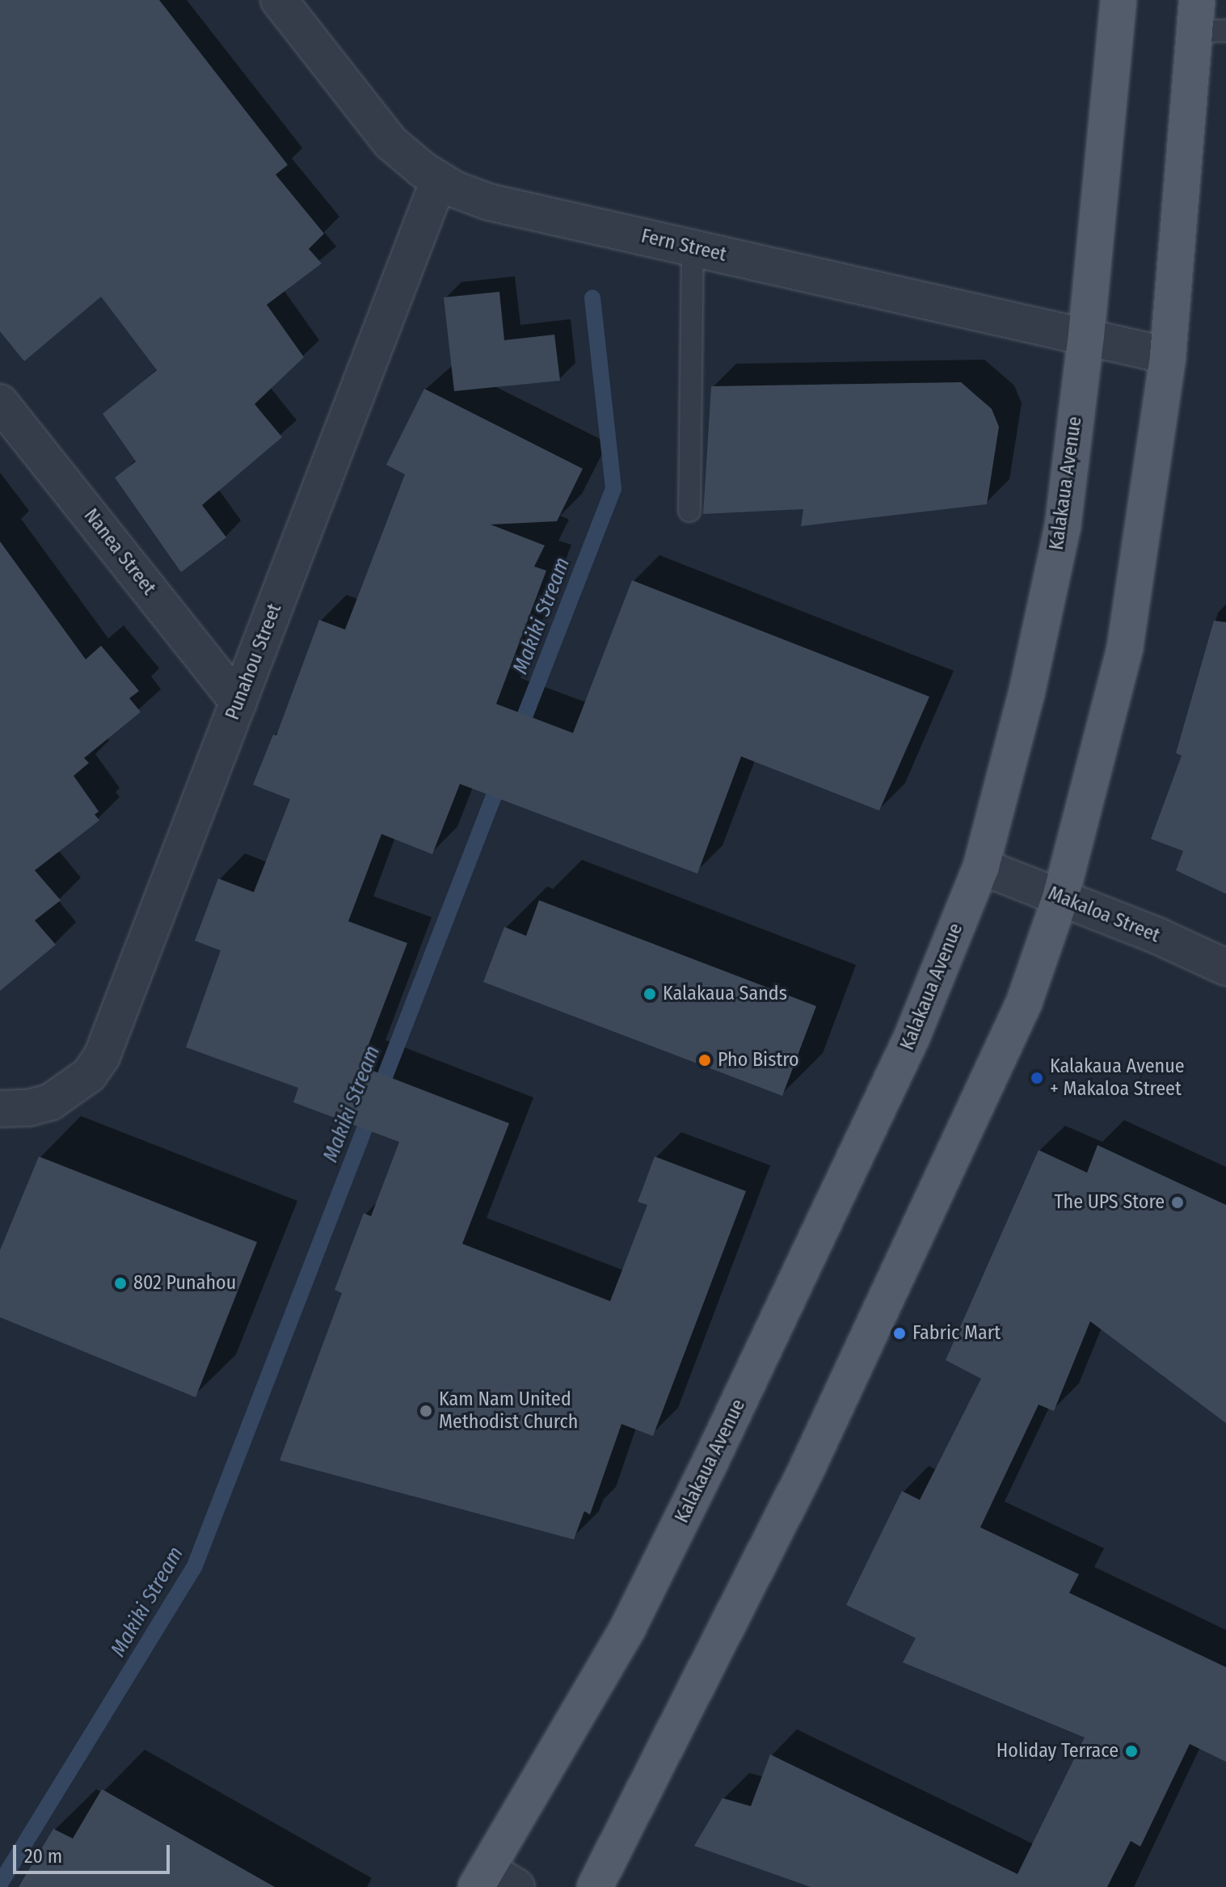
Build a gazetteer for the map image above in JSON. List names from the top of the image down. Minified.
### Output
{"streets":{"main road":["Kalakaua Avenue"],"street":["Fern Street","Nanea Street","Punahou Street","Makaloa Street"]},"crossings":[["Fern Street","Kalakaua Avenue"],["Fern Street","Punahou Street"],["Kalakaua Avenue","Makaloa Street"],["Nanea Street","Punahou Street"]],"water":["Makiki Stream"],"places":["Kalakaua Sands","Pho Bistro","Kalakaua Avenue + Makaloa Street","The UPS Store","802 Punahou","Fabric Mart","Kam Nam United Methodist Church","Holiday Terrace"],"scale_bar":"20 m"}
